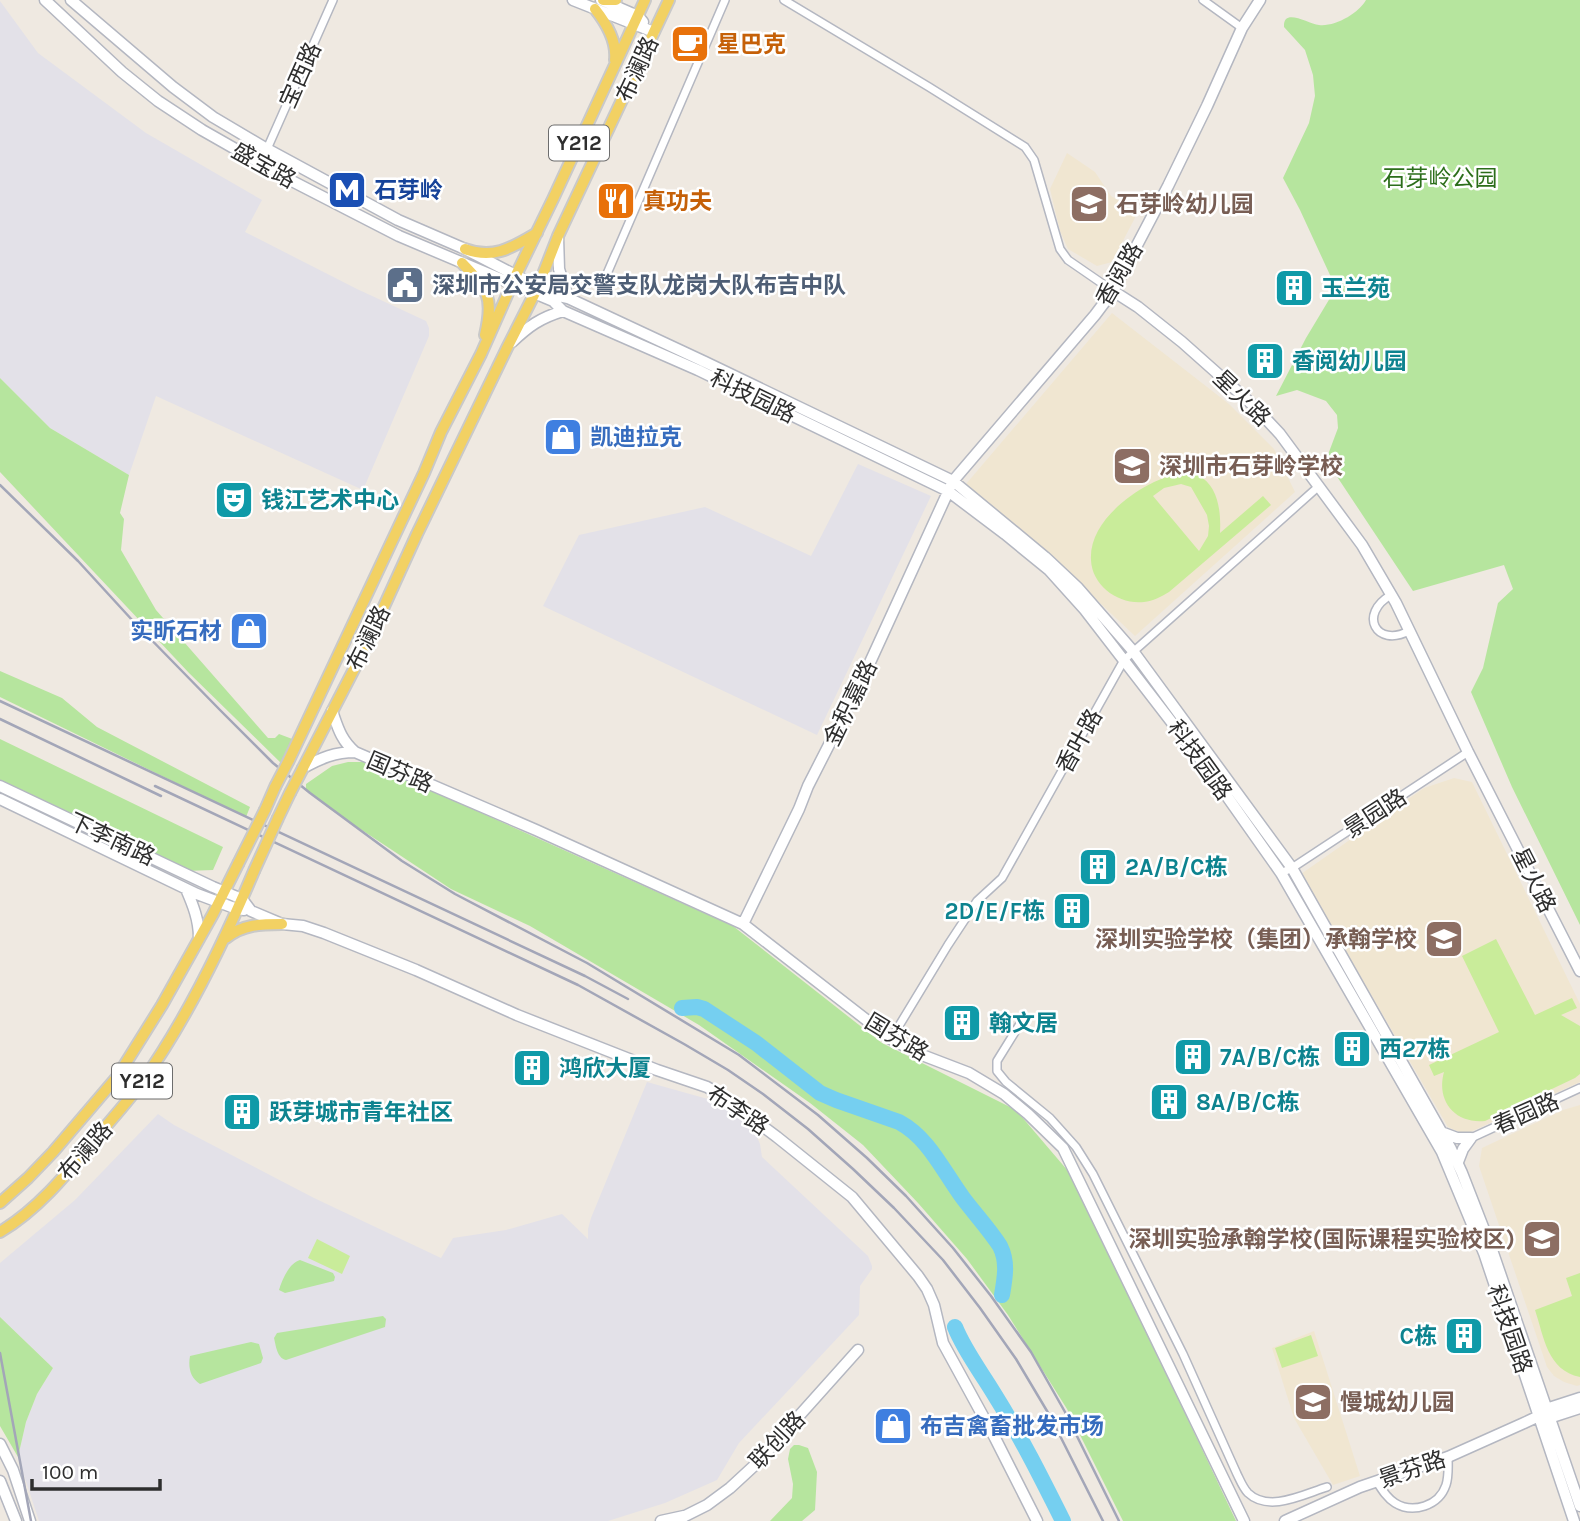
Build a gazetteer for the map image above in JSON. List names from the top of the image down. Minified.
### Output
{"streets":{"main road":["布澜路","Y212","盛宝路","香阅路","科技园路","星火路","金积嘉路","国芬路","下李南路","布李路","春园路","联创路","景芬路"],"street":["宝西路","香叶路","景园路"]},"crossings":[["布澜路","盛宝路"],["布澜路","科技园路"],["布澜路","下李南路"],["布澜路","布李路"],["宝西路","盛宝路"],["盛宝路","科技园路"],["香阅路","科技园路"],["香阅路","星火路"],["香阅路","金积嘉路"],["科技园路","金积嘉路"],["科技园路","香叶路"],["科技园路","景园路"],["科技园路","春园路"],["科技园路","景芬路"],["星火路","香叶路"],["星火路","景园路"],["金积嘉路","国芬路"],["香叶路","国芬路"],["下李南路","布李路"]],"parks":["石芽岭公园"],"places":{"cafe":["星巴克"],"metro station":["石芽岭"],"restaurant":["真功夫"],"school or university":["石芽岭幼儿园","深圳市石芽岭学校","深圳实验学校（集团）承翰学校","深圳实验承翰学校(国际课程实验校区)","慢城幼儿园"],"public building":["深圳市公安局交警支队龙岗大队布吉中队"],"building":["玉兰苑","香阅幼儿园","2A/B/C栋","2D/E/F栋","翰文居","西27栋","7A/B/C栋","鸿欣大厦","8A/B/C栋","跃芽城市青年社区","C栋"],"shop":["凯迪拉克","实昕石材","布吉禽畜批发市场"],"theatre":["钱江艺术中心"]},"scale_bar":"100 m"}
